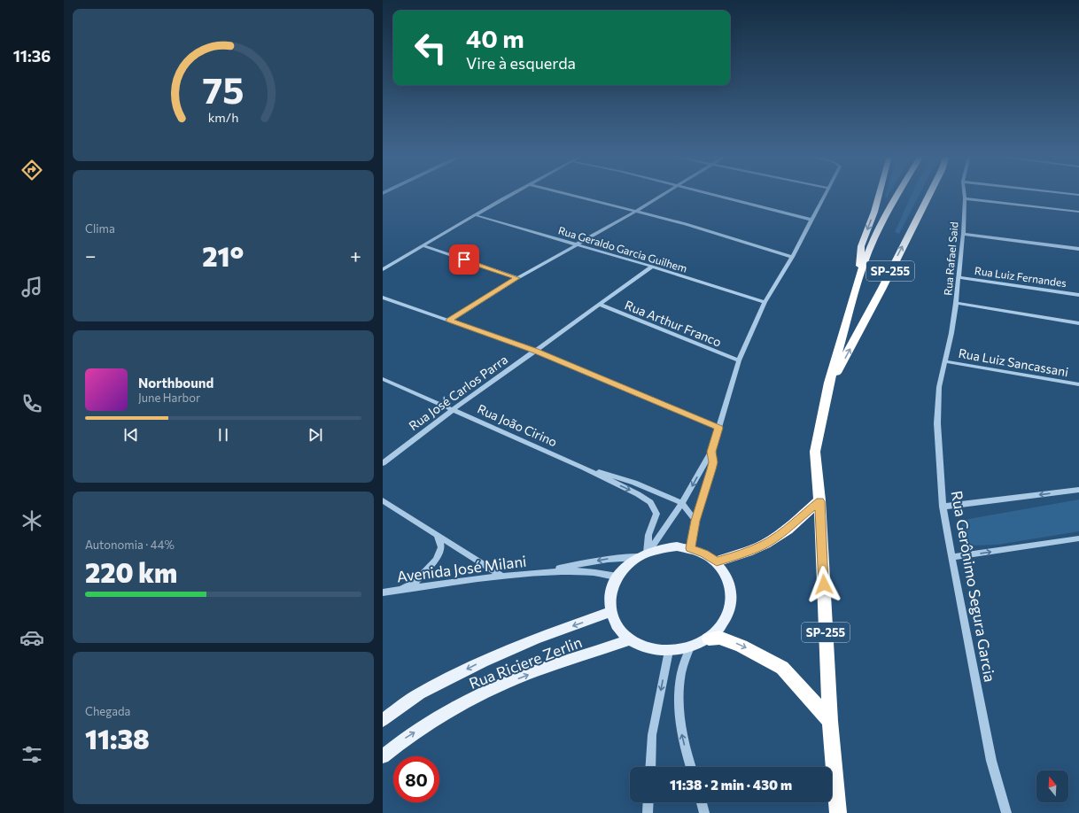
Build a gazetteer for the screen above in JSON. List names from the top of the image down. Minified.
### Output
{"streets":{"highway":["SP-255"],"main road":["Rua Riciere Zerlin"],"street":["Rua Geraldo Garcia Guilhem","Rua Rafael Said","Rua Luiz Fernandes","Rua Arthur Franco","Rua Luiz Sancassani","Rua José Carlos Parra","Rua João Cirino","Avenida José Milani","Rua Gerônimo Segura Garcia"]},"crossings":[["Rua Geraldo Garcia Guilhem","Rua José Carlos Parra"],["Rua Rafael Said","Rua Luiz Fernandes"],["Rua Rafael Said","Rua Luiz Sancassani"],["Rua Rafael Said","Rua Gerônimo Segura Garcia"],["Rua Arthur Franco","Rua José Carlos Parra"],["Rua Luiz Sancassani","Rua Gerônimo Segura Garcia"],["Rua José Carlos Parra","Rua João Cirino"],["Avenida José Milani","Rua Riciere Zerlin"]],"north":"top","page":{"tabs":"11:36","turn":["40 m","Vire à esquerda"],"tile":["Clima",["Autonomia · 44%","220 km"],["Chegada","11:38"]],"heat":["−","21°","+"],"song":["Northbound","June Harbor"],"limit":"80","trip":"11:38 · 2 min · 430 m","gauge":["75","km/h"]}}
